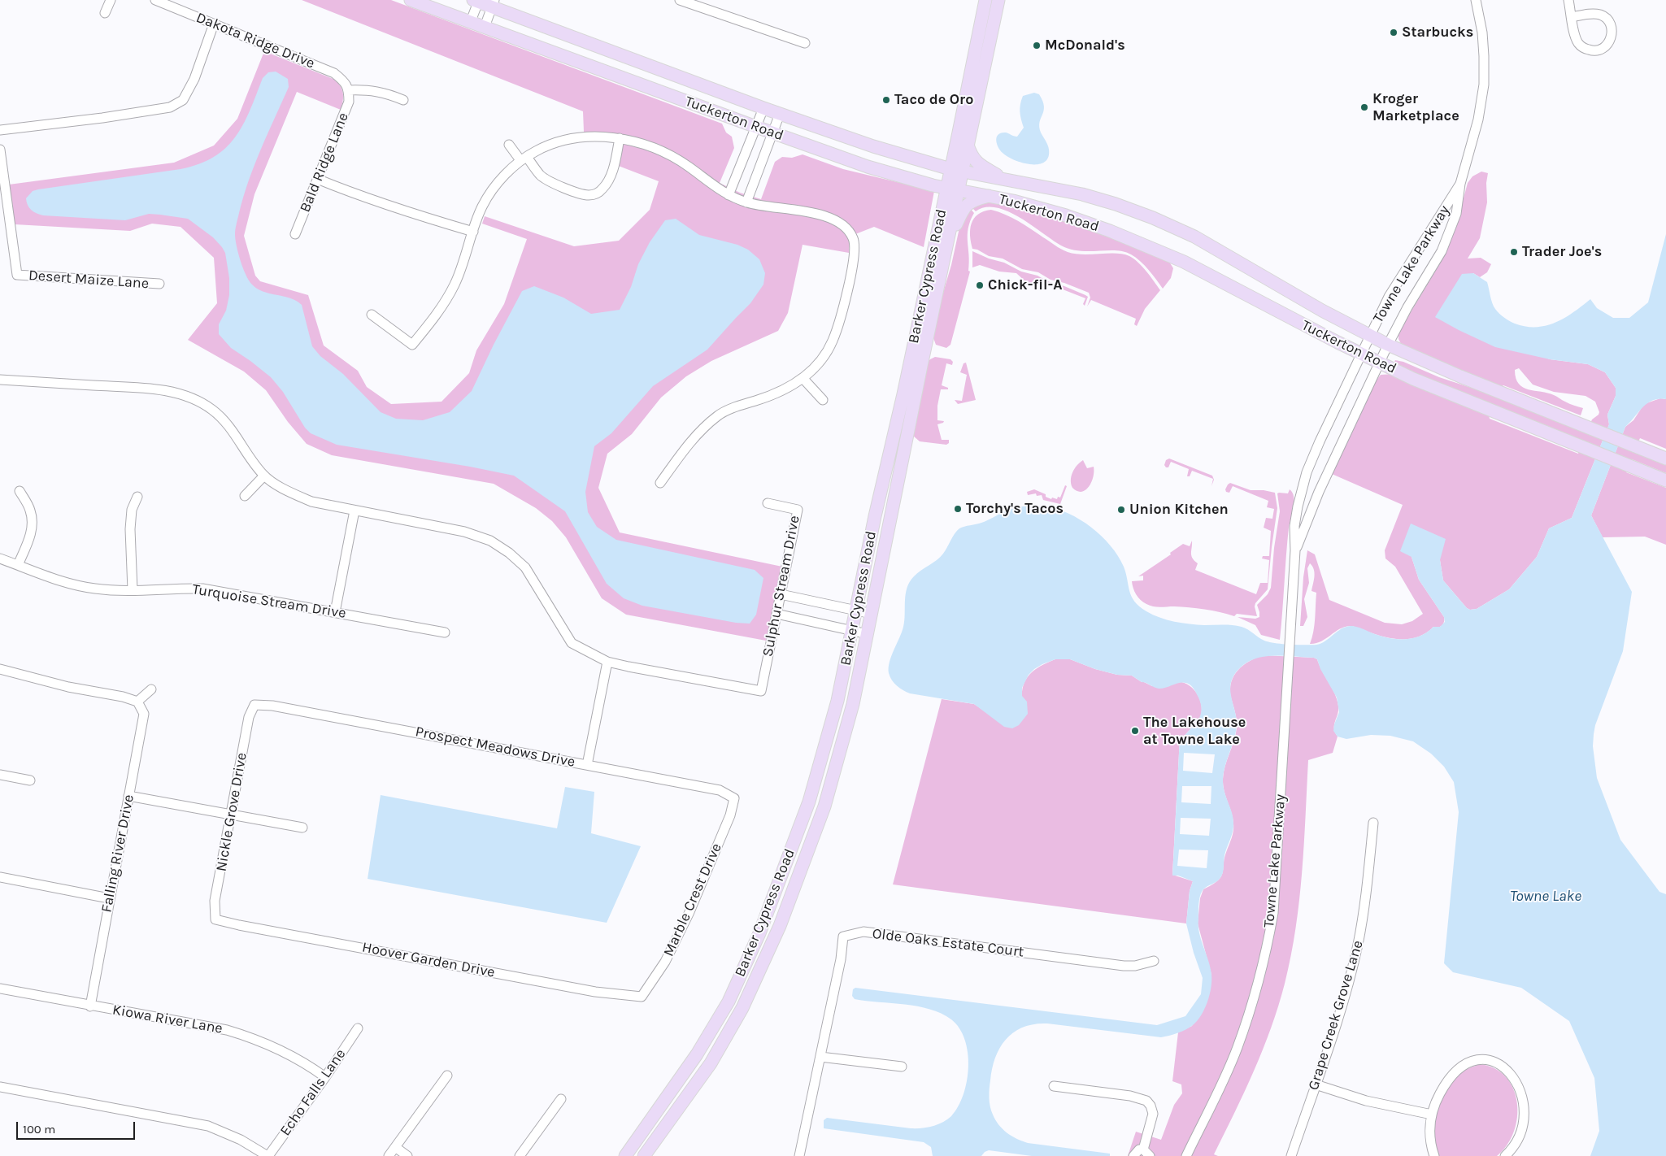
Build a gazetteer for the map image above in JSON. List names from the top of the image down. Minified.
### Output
{"streets":{"main road":["Tuckerton Road","Barker Cypress Road"],"street":["Dakota Ridge Drive","Bald Ridge Lane","Towne Lake Parkway","Desert Maize Lane","Sulphur Stream Drive","Turquoise Stream Drive","Prospect Meadows Drive","Nickle Grove Drive","Falling River Drive","Marble Crest Drive","Olde Oaks Estate Court","Hoover Garden Drive","Grape Creek Grove Lane","Kiowa River Lane","Echo Falls Lane"]},"crossings":[["Dakota Ridge Drive","Bald Ridge Lane"],["Tuckerton Road","Towne Lake Parkway"],["Tuckerton Road","Barker Cypress Road"],["Prospect Meadows Drive","Nickle Grove Drive"],["Prospect Meadows Drive","Marble Crest Drive"],["Nickle Grove Drive","Hoover Garden Drive"],["Falling River Drive","Kiowa River Lane"],["Marble Crest Drive","Hoover Garden Drive"],["Kiowa River Lane","Echo Falls Lane"]],"water":["Towne Lake"],"places":["Starbucks","McDonald's","Taco de Oro","Kroger Marketplace","Trader Joe's","Chick-fil-A","Torchy's Tacos","Union Kitchen","The Lakehouse at Towne Lake"],"scale_bar":"100 m"}
